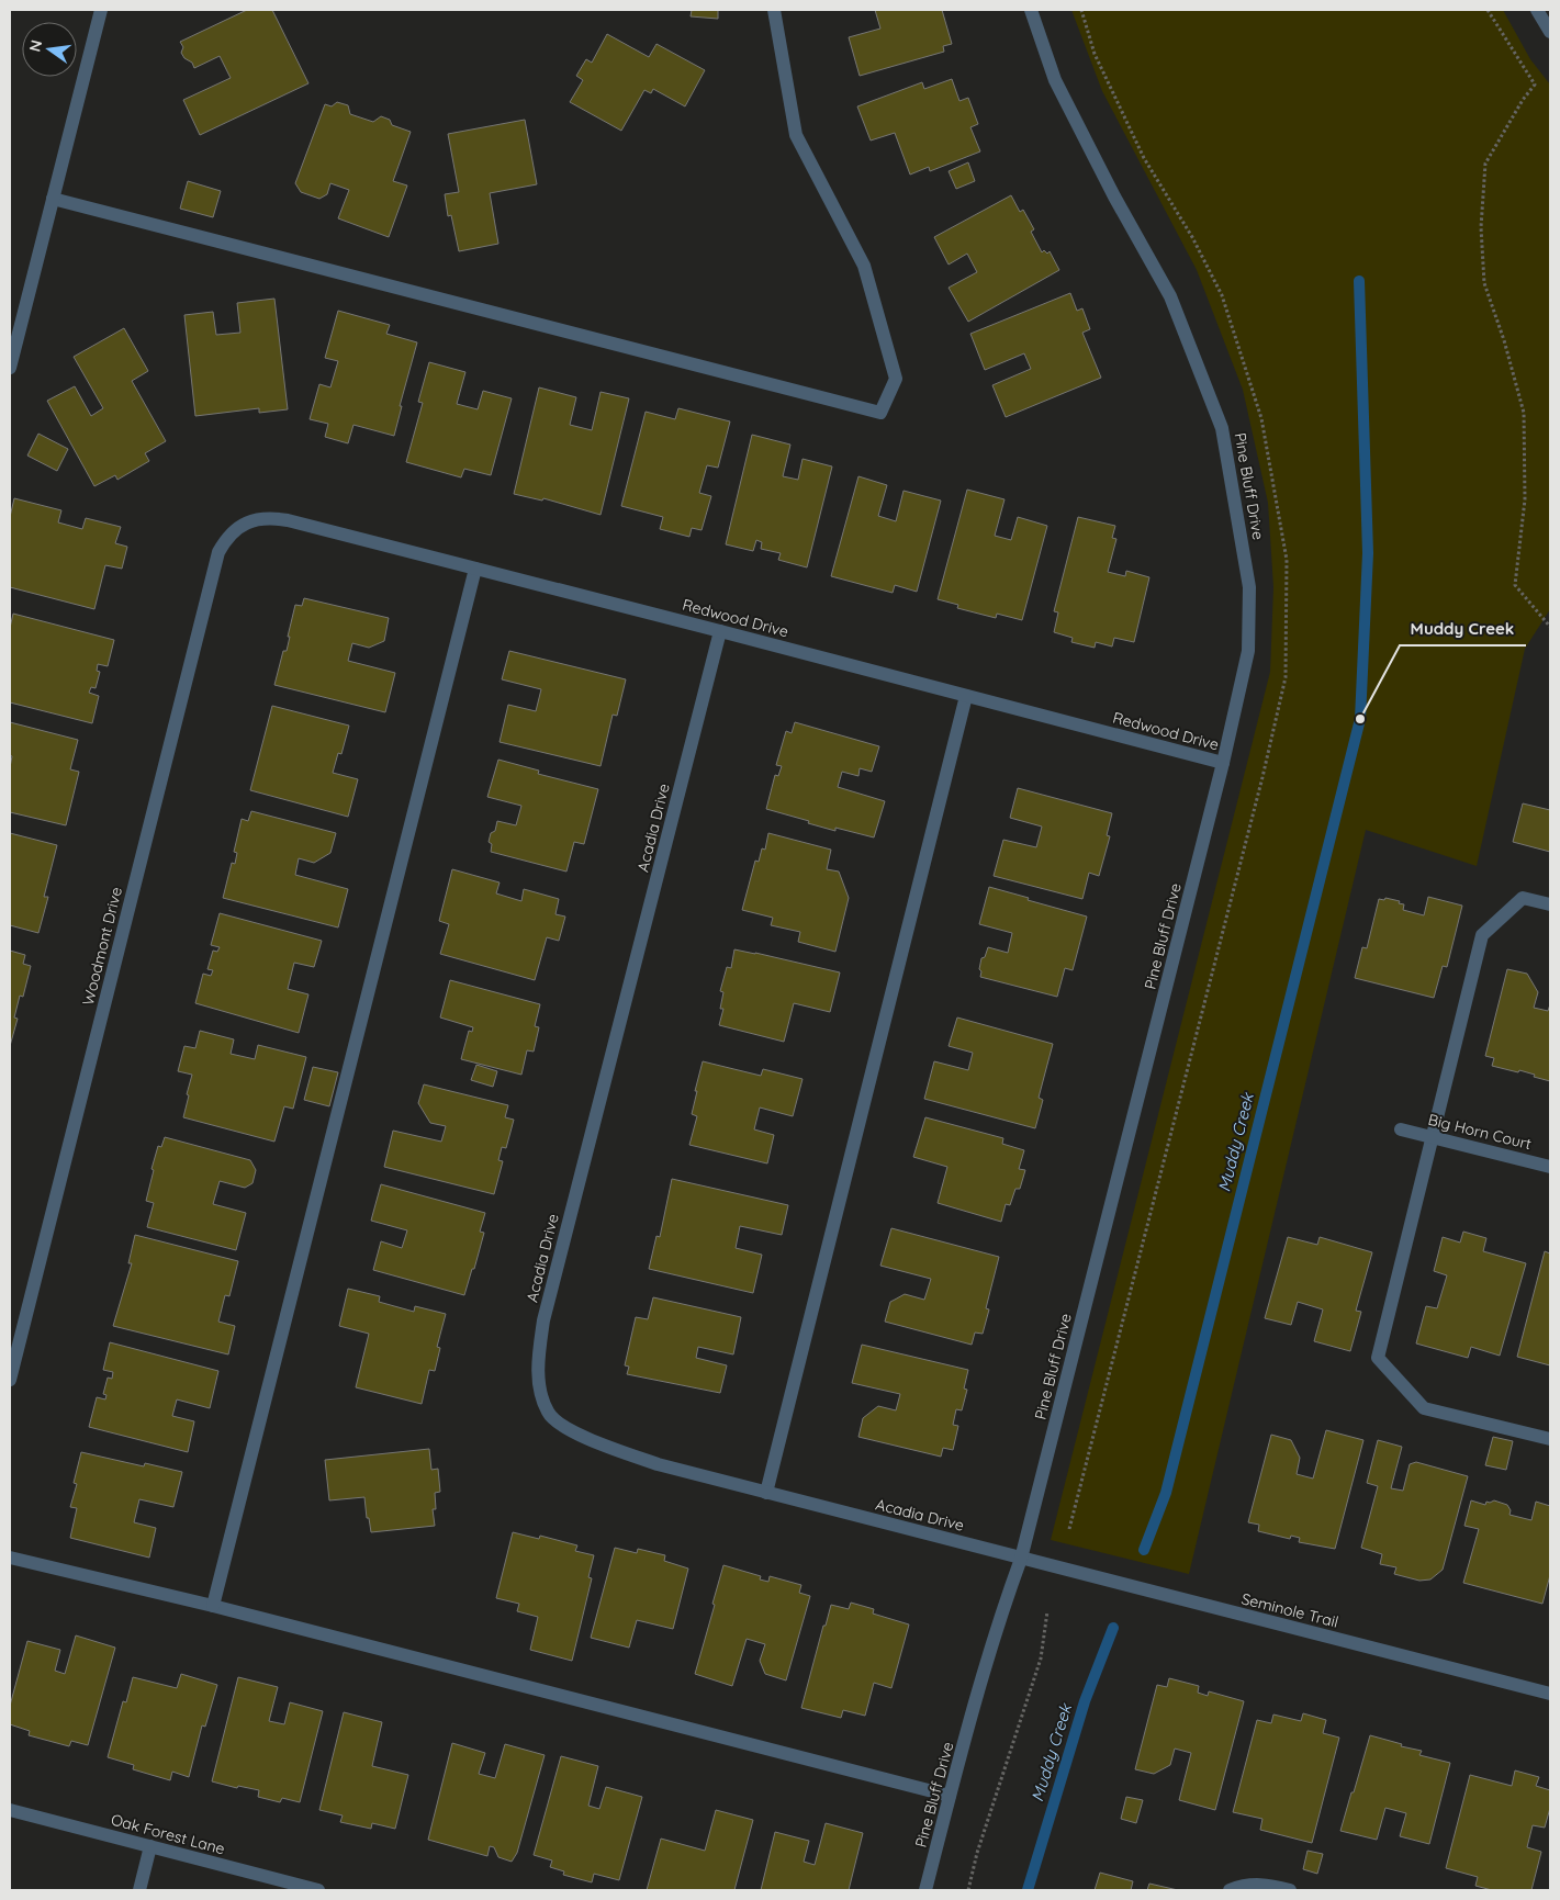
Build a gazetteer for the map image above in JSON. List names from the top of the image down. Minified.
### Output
{"streets":{"street":["Pine Bluff Drive","Redwood Drive","Acadia Drive","Woodmont Drive","Big Horn Court","Seminole Trail","Oak Forest Lane"]},"crossings":[["Pine Bluff Drive","Redwood Drive"],["Pine Bluff Drive","Acadia Drive"],["Pine Bluff Drive","Seminole Trail"],["Redwood Drive","Acadia Drive"],["Redwood Drive","Woodmont Drive"],["Acadia Drive","Seminole Trail"]],"water":["Muddy Creek"],"places":["Muddy Creek"],"north":"left"}
